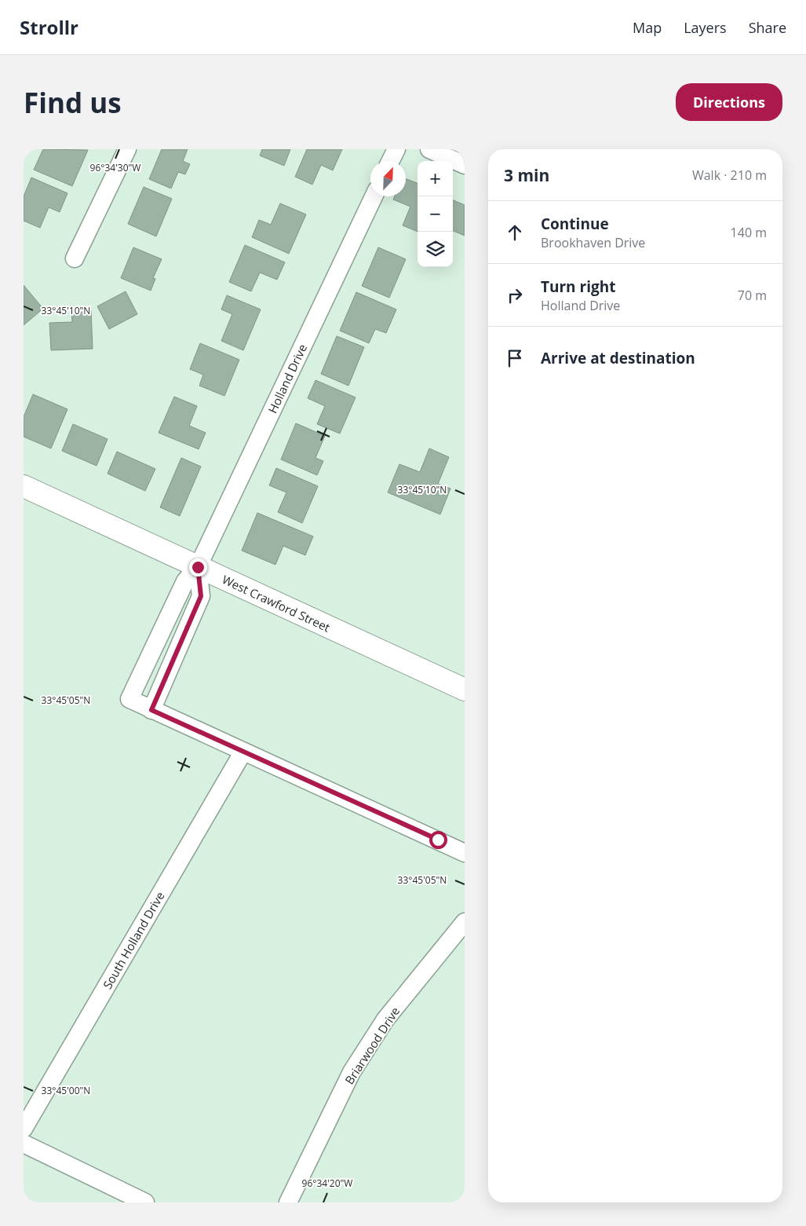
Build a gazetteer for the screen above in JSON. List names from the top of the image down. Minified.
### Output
{"streets":{"street":["Holland Drive","West Crawford Street","South Holland Drive","Briarwood Drive"]},"crossings":[["Holland Drive","West Crawford Street"]],"north":"top right","page":{"header":"Strollr","nav":["Map","Layers","Share"],"buttons":"Directions","title":"Find us","heading":["3 min","Walk · 210 m"],"map_buttons":["+","−"],"list":[["Continue","Brookhaven Drive","140 m"],["Turn right","Holland Drive","70 m"],"Arrive at destination"]},"coordinates":["96°34'30\"W","33°45'10\"N","33°45'05\"N","33°45'00\"N","96°34'20\"W"]}
